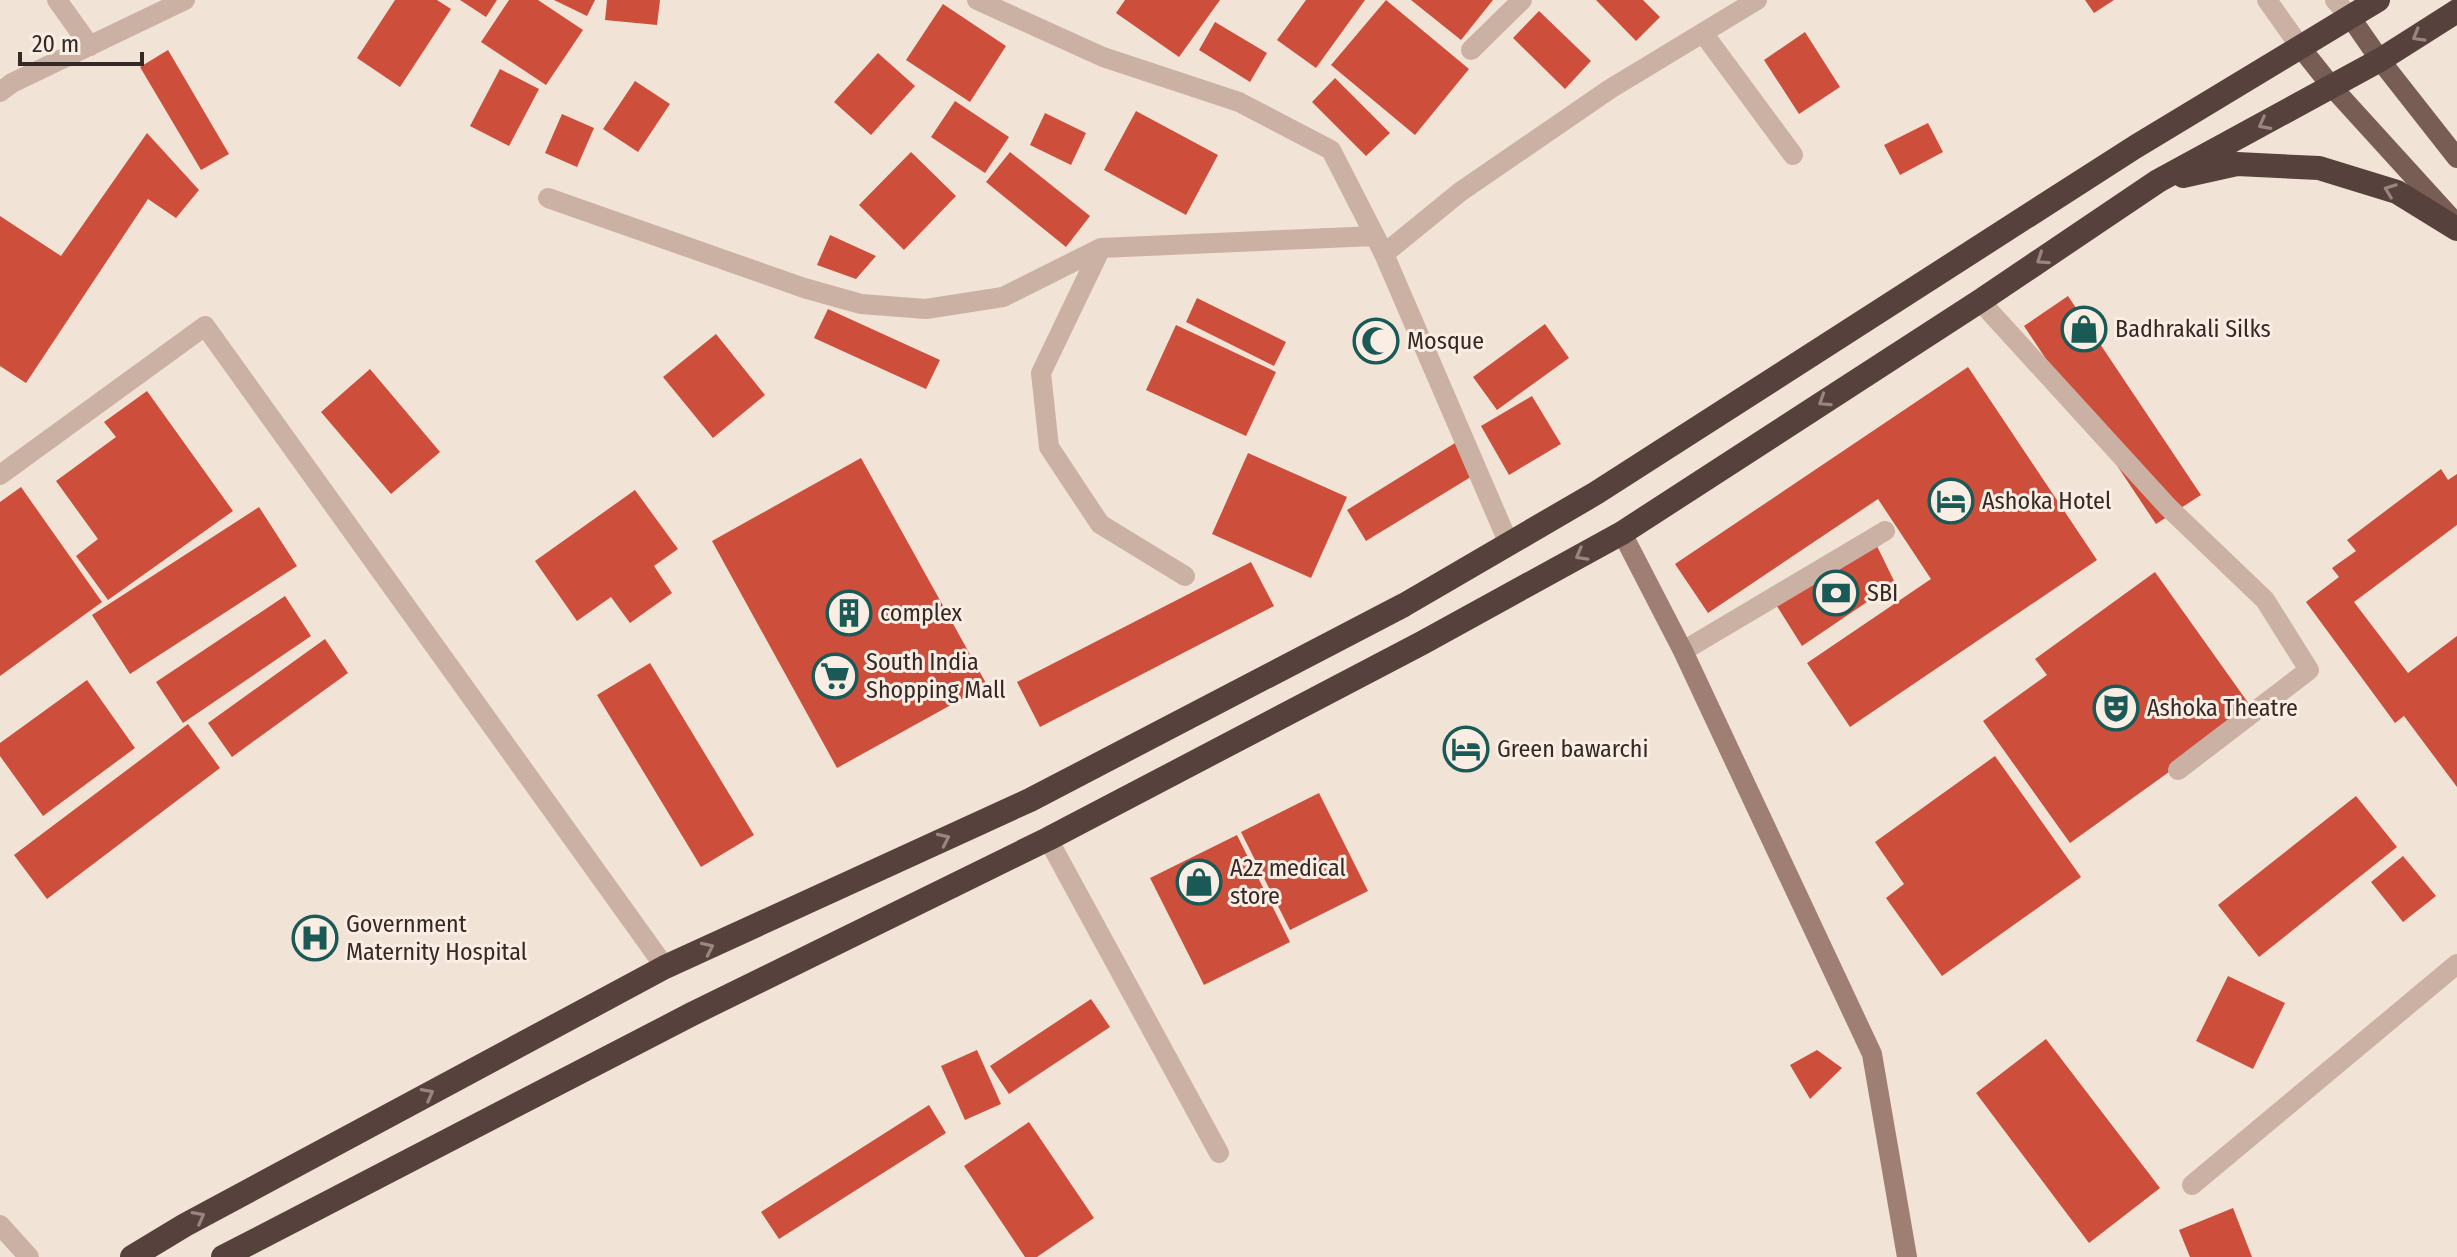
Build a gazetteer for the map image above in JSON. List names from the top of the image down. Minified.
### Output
{"places":{"shop":["Badhrakali Silks","A2z medical store"],"mosque":["Mosque"],"hotel":["Ashoka Hotel","Green bawarchi"],"bank":["SBI"],"building":["complex"],"supermarket":["South India Shopping Mall"],"theatre":["Ashoka Theatre"],"hospital":["Government Maternity Hospital"]},"scale_bar":"20 m"}
